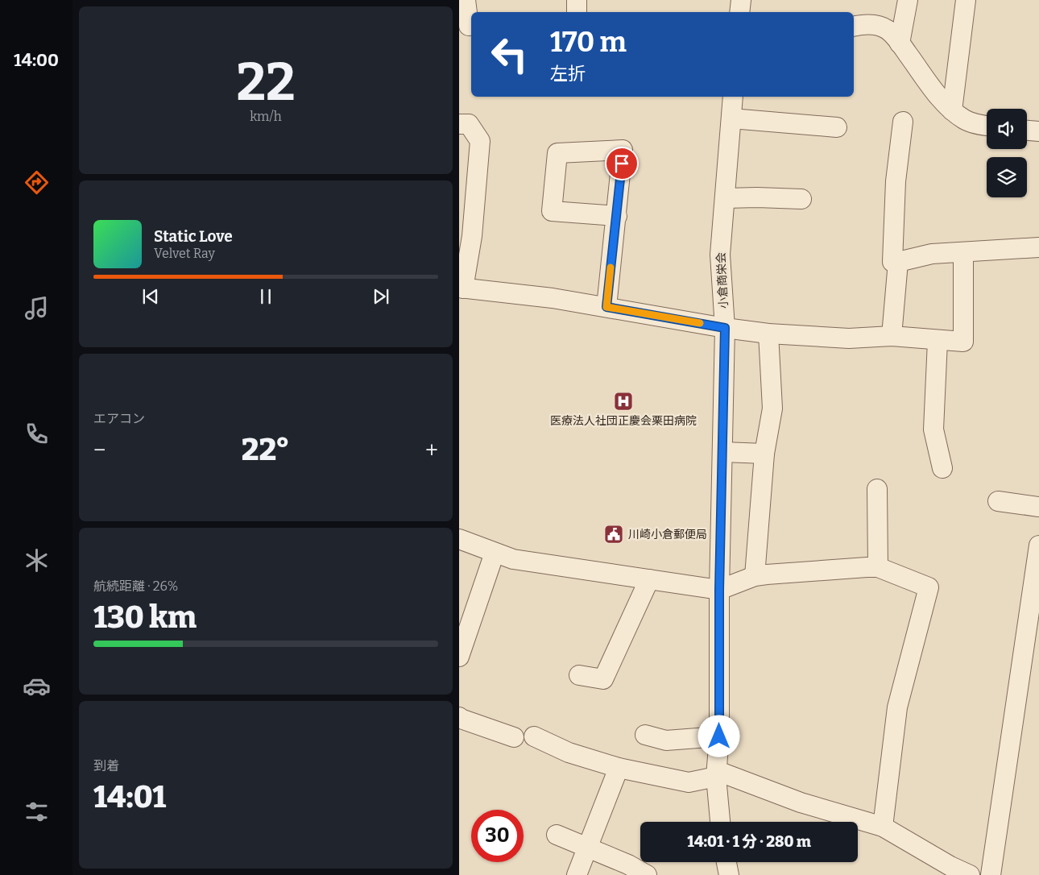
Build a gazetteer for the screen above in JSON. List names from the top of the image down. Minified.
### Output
{"streets":{"street":["小倉商栄会"]},"places":{"hospital":["医療法人社団正慶会栗田病院"],"public building":["川崎小倉郵便局"]},"page":{"tabs":"14:00","tile":[["22","km/h"],"エアコン",["航続距離 · 26%","130 km"],["到着","14:01"]],"turn":["170 m","左折"],"song":["Static Love","Velvet Ray"],"heat":["−","22°","+"],"limit":"30","trip":"14:01 · 1 分 · 280 m"}}
